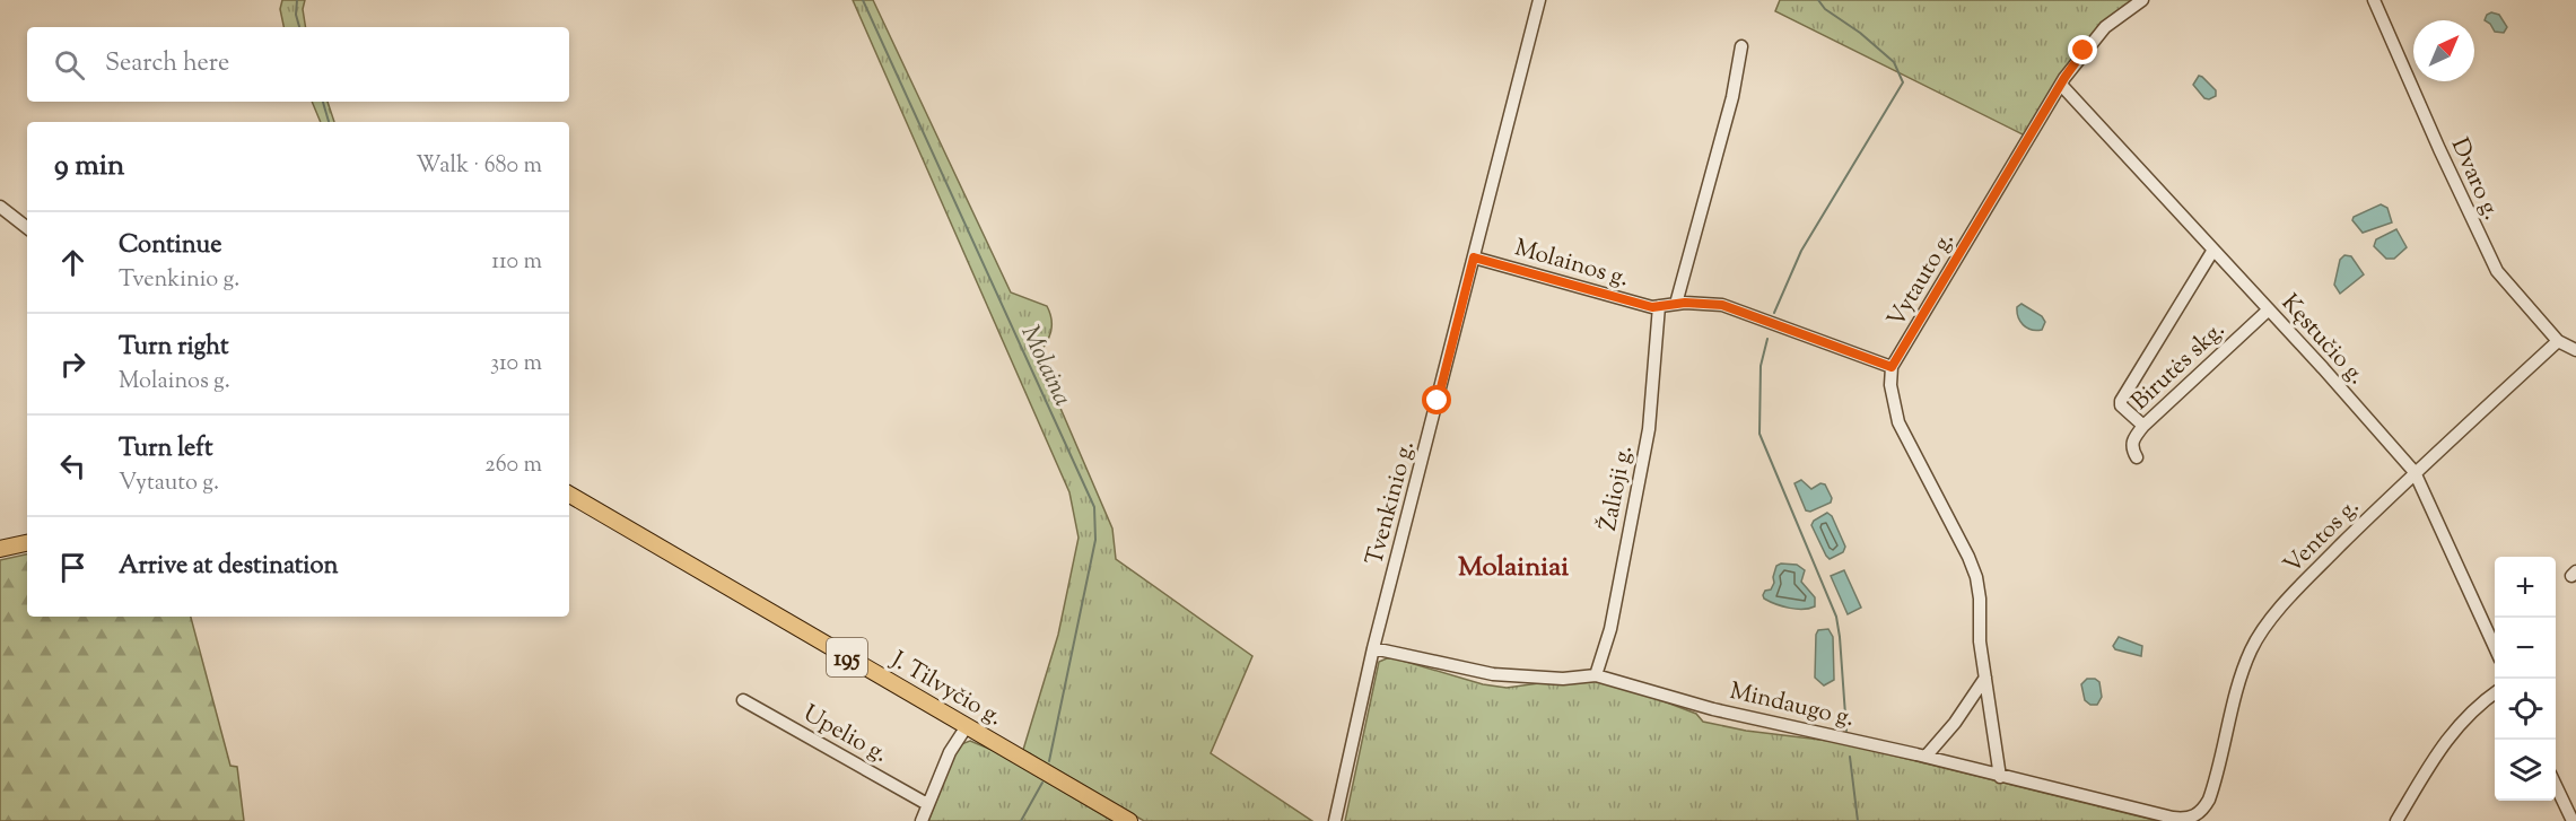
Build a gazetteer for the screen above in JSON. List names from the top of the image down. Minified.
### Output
{"streets":{"main road":["195","J. Tilvyčio g."],"street":["Dvaro g.","Molainos g.","Vytauto g.","Kęstučio g.","Birutės skg.","Žalioji g.","Tvenkinio g.","Ventos g.","Mindaugo g.","Upelio g."]},"crossings":[["Dvaro g.","Ventos g."],["Molainos g.","Vytauto g."],["Molainos g.","Žalioji g."],["Molainos g.","Tvenkinio g."],["Vytauto g.","Kęstučio g."],["Kęstučio g.","Birutės skg."],["Kęstučio g.","Ventos g."],["Žalioji g.","Mindaugo g."],["Tvenkinio g.","Mindaugo g."],["Ventos g.","Mindaugo g."]],"districts":["Molainiai"],"water":["Molaina"],"north":"top right","page":{"search":"Search here","heading":["9 min","Walk · 680 m"],"list":[["Continue","Tvenkinio g.","110 m"],["Turn right","Molainos g.","310 m"],["Turn left","Vytauto g.","260 m"],"Arrive at destination"],"map_buttons":["+","−"]}}
